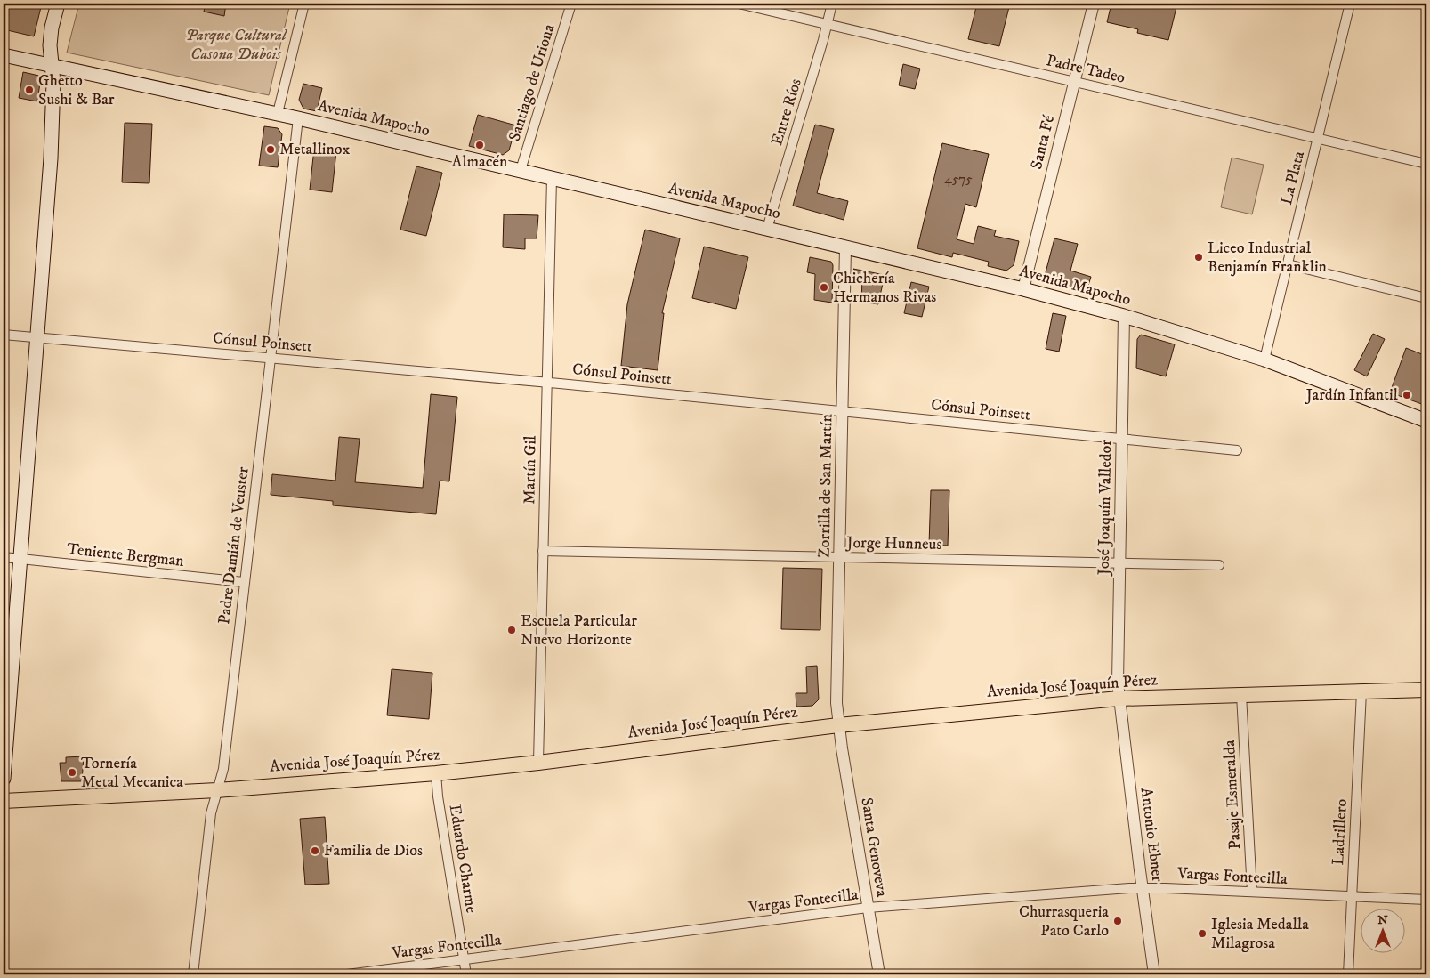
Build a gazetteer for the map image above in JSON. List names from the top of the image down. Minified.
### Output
{"streets":{"main road":["Avenida Mapocho","Avenida José Joaquín Pérez"],"street":["Padre Tadeo","Santiago de Uriona","Entre Ríos","Santa Fé","La Plata","Cónsul Poinsett","Martín Gil","Zorrilla de San Martín","José Joaquín Valledor","Jorge Hunneus","Padre Damián de Veuster","Teniente Bergman","Pasaje Esmeralda","Ladrillero","Antonio Ebner","Santa Genoveva","Eduardo Charme","Vargas Fontecilla"]},"crossings":[["Padre Tadeo","Entre Ríos"],["Padre Tadeo","Santa Fé"],["Padre Tadeo","La Plata"],["Santiago de Uriona","Avenida Mapocho"],["Entre Ríos","Avenida Mapocho"],["Avenida Mapocho","Santa Fé"],["Avenida Mapocho","La Plata"],["Avenida Mapocho","Martín Gil"],["Avenida Mapocho","Zorrilla de San Martín"],["Avenida Mapocho","José Joaquín Valledor"],["Avenida Mapocho","Padre Damián de Veuster"],["Cónsul Poinsett","Martín Gil"],["Cónsul Poinsett","Zorrilla de San Martín"],["Cónsul Poinsett","José Joaquín Valledor"],["Cónsul Poinsett","Padre Damián de Veuster"],["Martín Gil","Jorge Hunneus"],["Martín Gil","Avenida José Joaquín Pérez"],["Zorrilla de San Martín","Jorge Hunneus"],["Zorrilla de San Martín","Avenida José Joaquín Pérez"],["Zorrilla de San Martín","Santa Genoveva"],["José Joaquín Valledor","Jorge Hunneus"],["José Joaquín Valledor","Avenida José Joaquín Pérez"],["José Joaquín Valledor","Antonio Ebner"],["Padre Damián de Veuster","Teniente Bergman"],["Padre Damián de Veuster","Avenida José Joaquín Pérez"],["Avenida José Joaquín Pérez","Pasaje Esmeralda"],["Avenida José Joaquín Pérez","Ladrillero"],["Avenida José Joaquín Pérez","Antonio Ebner"],["Avenida José Joaquín Pérez","Santa Genoveva"],["Avenida José Joaquín Pérez","Eduardo Charme"],["Pasaje Esmeralda","Vargas Fontecilla"],["Ladrillero","Vargas Fontecilla"],["Antonio Ebner","Vargas Fontecilla"],["Santa Genoveva","Vargas Fontecilla"],["Eduardo Charme","Vargas Fontecilla"]],"parks":["Parque Cultural Casona Dubois"],"places":["Ghetto Sushi & Bar","Almacén","Metallinox","Liceo Industrial Benjamín Franklin","Chichería Hermanos Rivas","Jardín Infantil","Escuela Particular Nuevo Horizonte","Tornería Metal Mecanica","Familia de Dios","Churrasqueria Pato Carlo","Iglesia Medalla Milagrosa"],"house_numbers":["4575"],"north":"top"}
